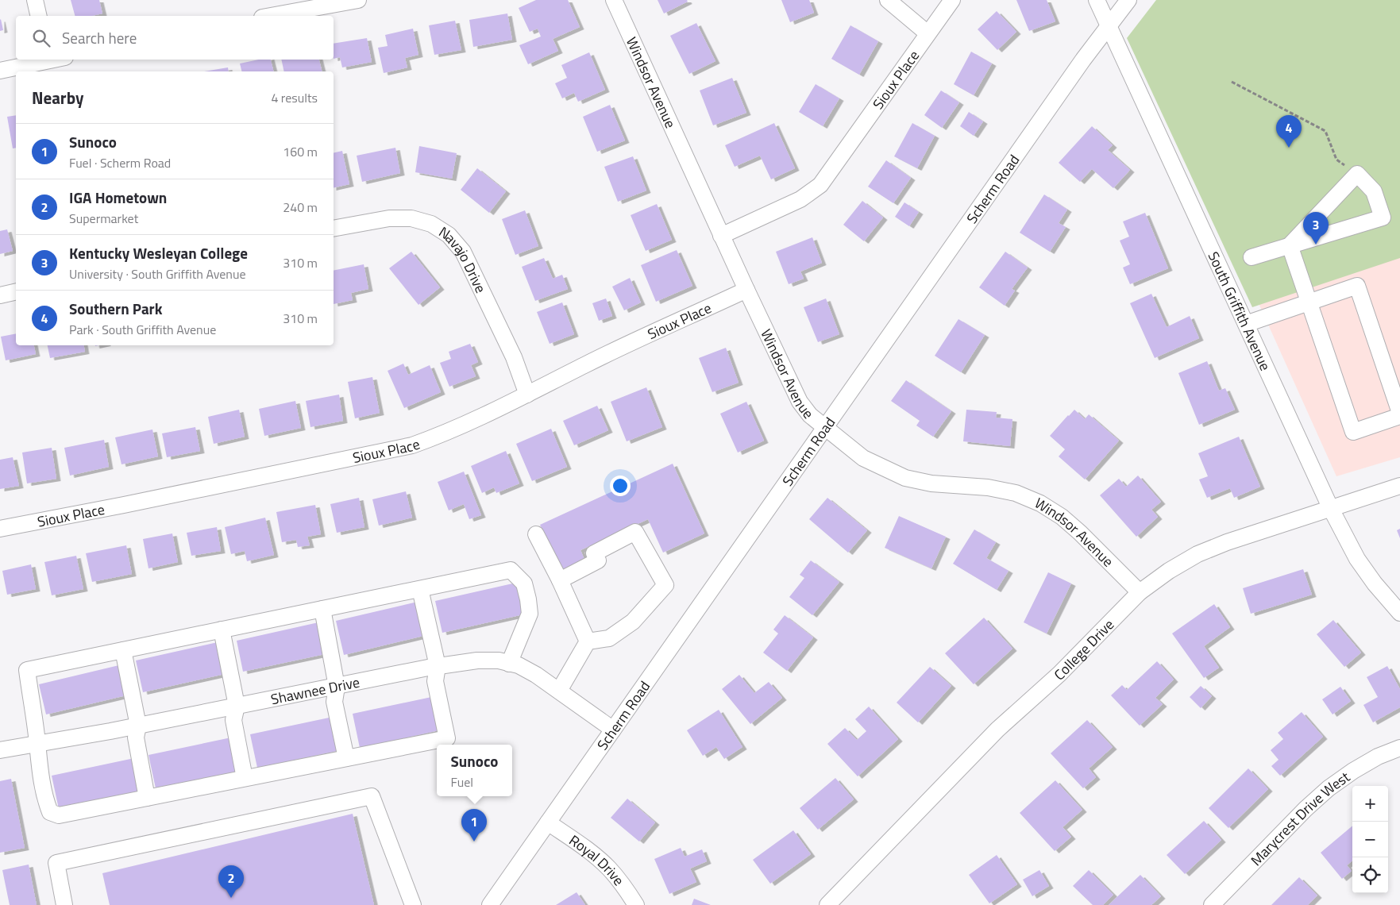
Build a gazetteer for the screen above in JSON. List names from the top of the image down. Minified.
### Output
{"streets":{"street":["Sioux Place","Windsor Avenue","Scherm Road","Navajo Drive","South Griffith Avenue","College Drive","Shawnee Drive","Marycrest Drive West","Royal Drive"]},"crossings":[["Sioux Place","Windsor Avenue"],["Sioux Place","Navajo Drive"],["Windsor Avenue","Scherm Road"],["Windsor Avenue","College Drive"],["Scherm Road","South Griffith Avenue"],["Scherm Road","Shawnee Drive"],["Scherm Road","Royal Drive"],["South Griffith Avenue","College Drive"]],"page":{"search":"Search here","heading":["Nearby","4 results"],"pins":["4","3","1","2"],"list":[{"mark":"1","name":"Sunoco","note":"Fuel · Scherm Road","value":"160 m"},{"mark":"2","name":"IGA Hometown","note":"Supermarket","value":"240 m"},{"mark":"3","name":"Kentucky Wesleyan College","note":"University · South Griffith Avenue","value":"310 m"},{"mark":"4","name":"Southern Park","note":"Park · South Griffith Avenue","value":"310 m"}],"popup":["Sunoco","Fuel"],"map_buttons":["+","−"]}}
